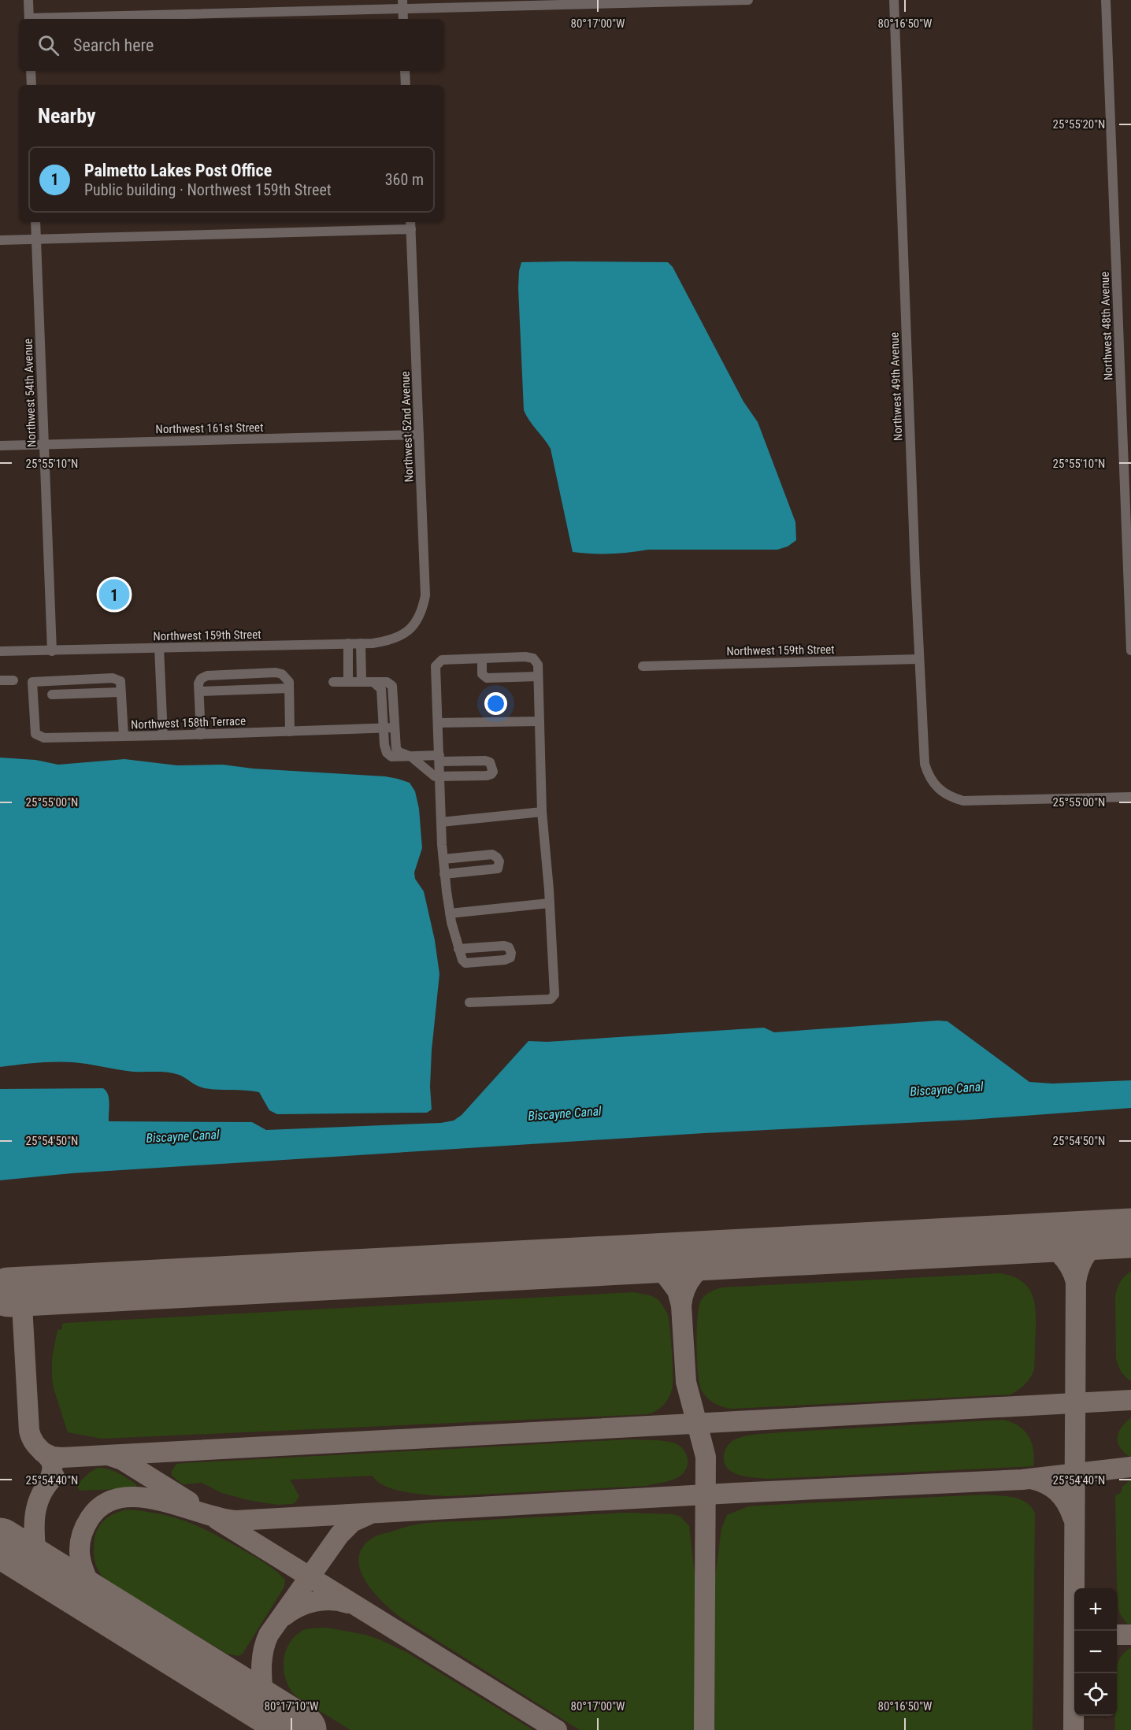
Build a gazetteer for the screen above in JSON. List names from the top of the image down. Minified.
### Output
{"streets":{"street":["Northwest 48th Avenue","Northwest 49th Avenue","Northwest 54th Avenue","Northwest 52nd Avenue","Northwest 161st Street","Northwest 159th Street","Northwest 158th Terrace"]},"crossings":[["Northwest 49th Avenue","Northwest 159th Street"],["Northwest 54th Avenue","Northwest 161st Street"],["Northwest 54th Avenue","Northwest 159th Street"],["Northwest 52nd Avenue","Northwest 161st Street"],["Northwest 52nd Avenue","Northwest 159th Street"]],"water":["Biscayne Canal"],"page":{"search":"Search here","heading":"Nearby","list":[{"mark":"1","name":"Palmetto Lakes Post Office","note":"Public building · Northwest 159th Street","value":"360 m"}],"pins":"1","map_buttons":["+","−"]},"coordinates":["80°17'00\"W","80°16'50\"W","25°55'20\"N","25°55'10\"N","25°55'00\"N","25°54'50\"N","25°54'40\"N","80°17'10\"W"]}
